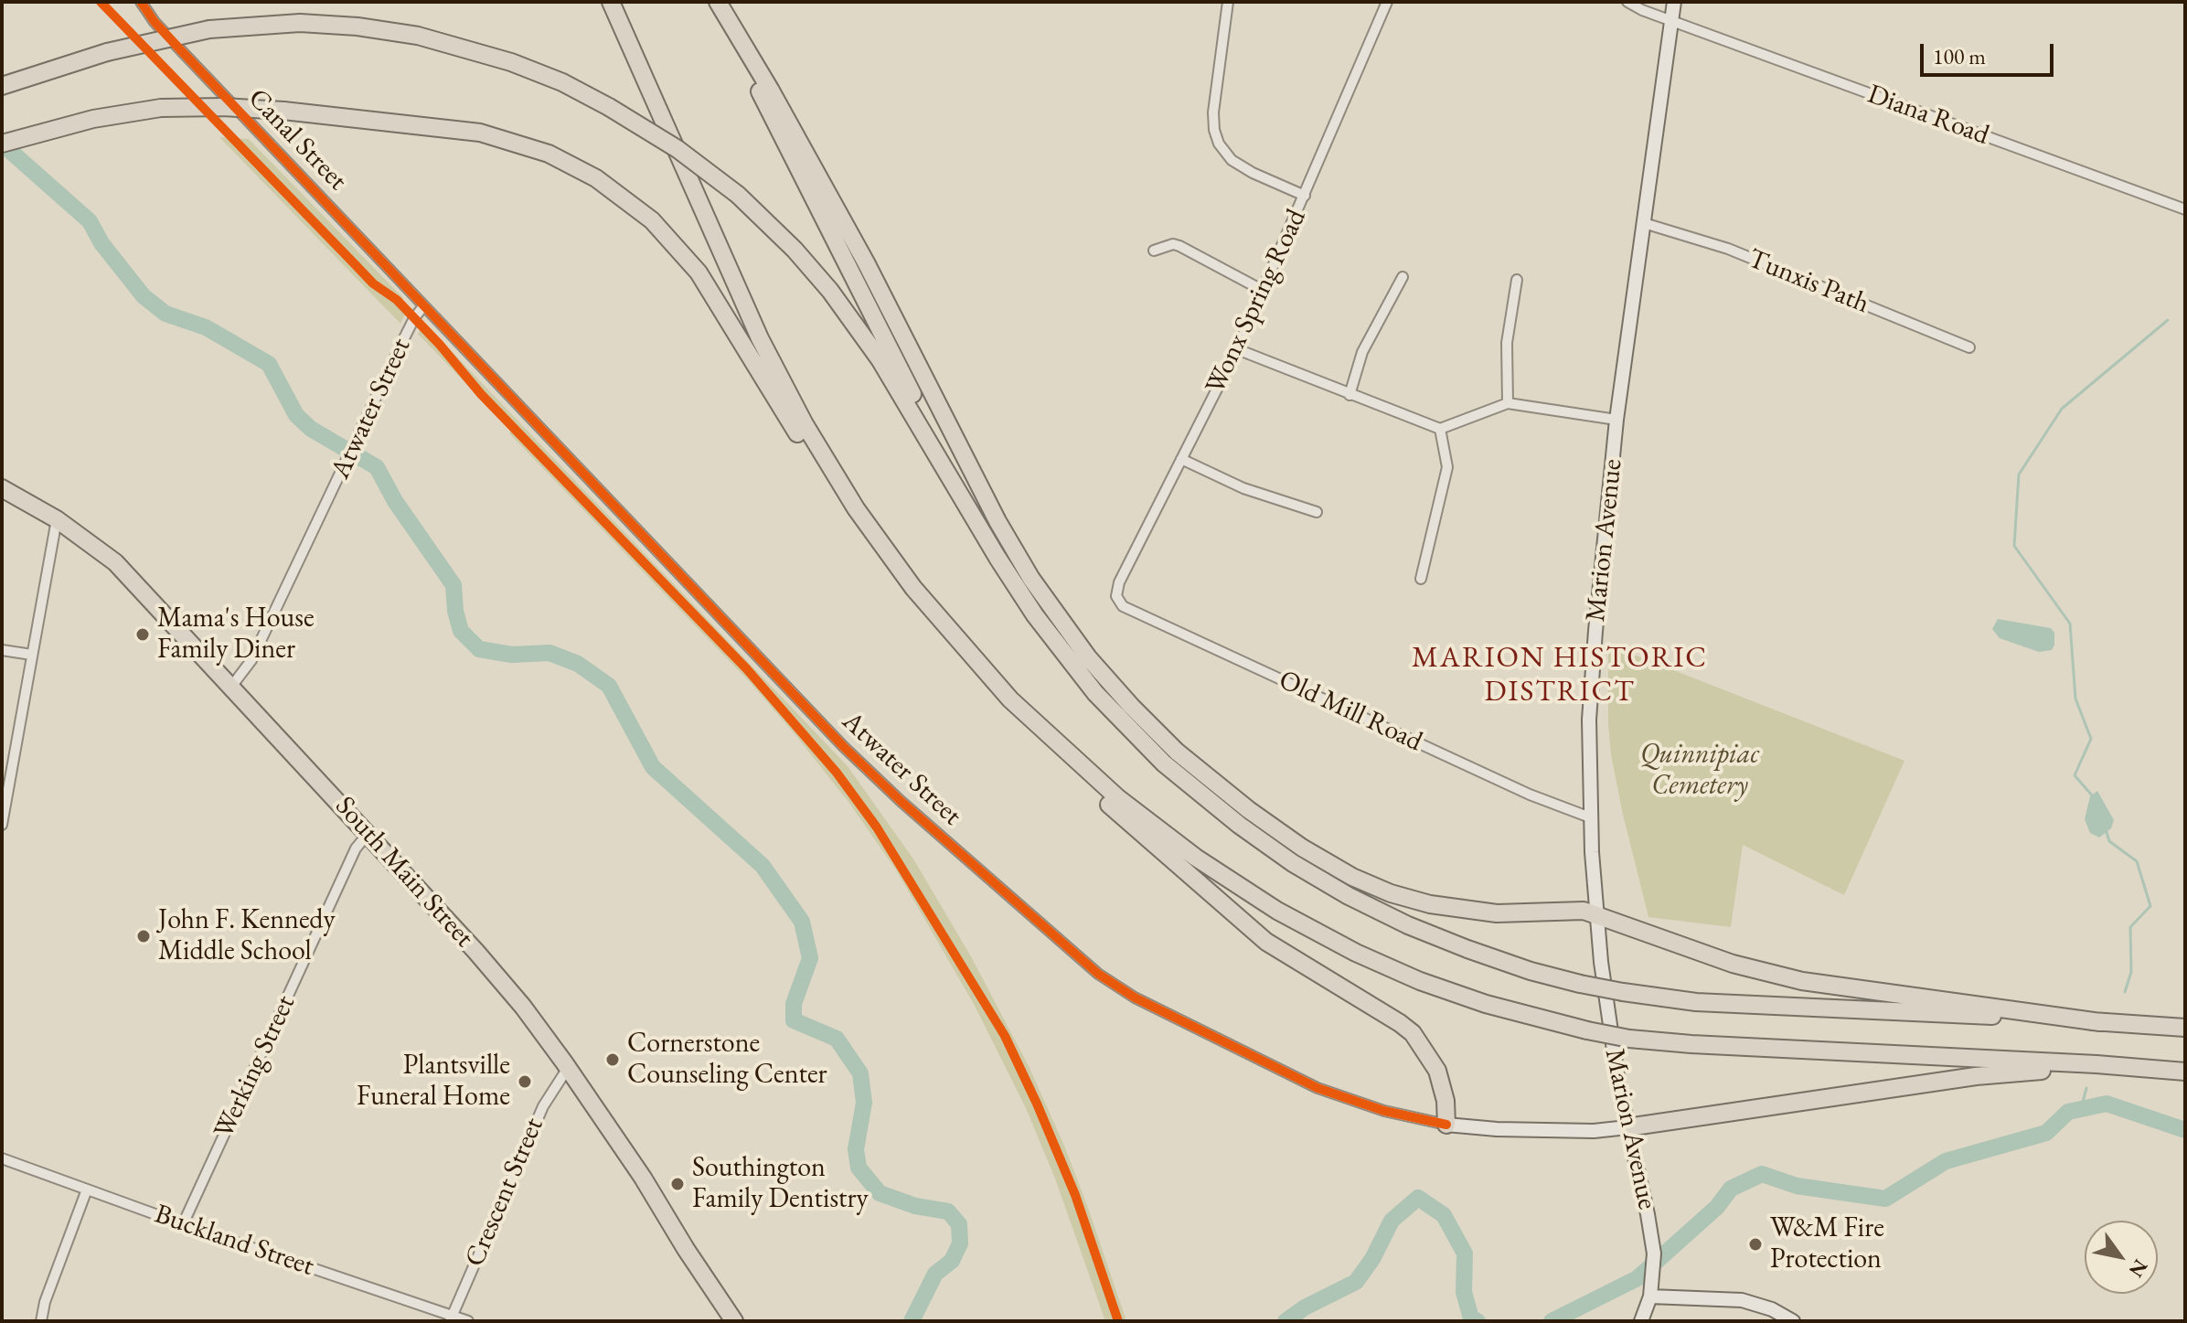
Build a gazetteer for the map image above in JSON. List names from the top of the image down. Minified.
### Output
{"streets":{"highway":["South Main Street"],"main road":["Atwater Street","Marion Avenue"],"street":["Diana Road","Canal Street","Tunxis Path","Wonx Spring Road","Old Mill Road","Werking Street","Crescent Street","Buckland Street"]},"crossings":[["Diana Road","Marion Avenue"],["Canal Street","Atwater Street"],["Tunxis Path","Marion Avenue"],["Wonx Spring Road","Old Mill Road"],["Atwater Street","Marion Avenue"],["Atwater Street","South Main Street"],["Marion Avenue","Old Mill Road"],["South Main Street","Werking Street"],["South Main Street","Crescent Street"],["Werking Street","Buckland Street"],["Crescent Street","Buckland Street"]],"districts":["MARION HISTORIC DISTRICT"],"parks":["Quinnipiac Cemetery"],"places":["Mama's House Family Diner","John F. Kennedy Middle School","Cornerstone Counseling Center","Plantsville Funeral Home","Southington Family Dentistry","W&M Fire Protection"],"scale_bar":"100 m","north":"bottom right"}
